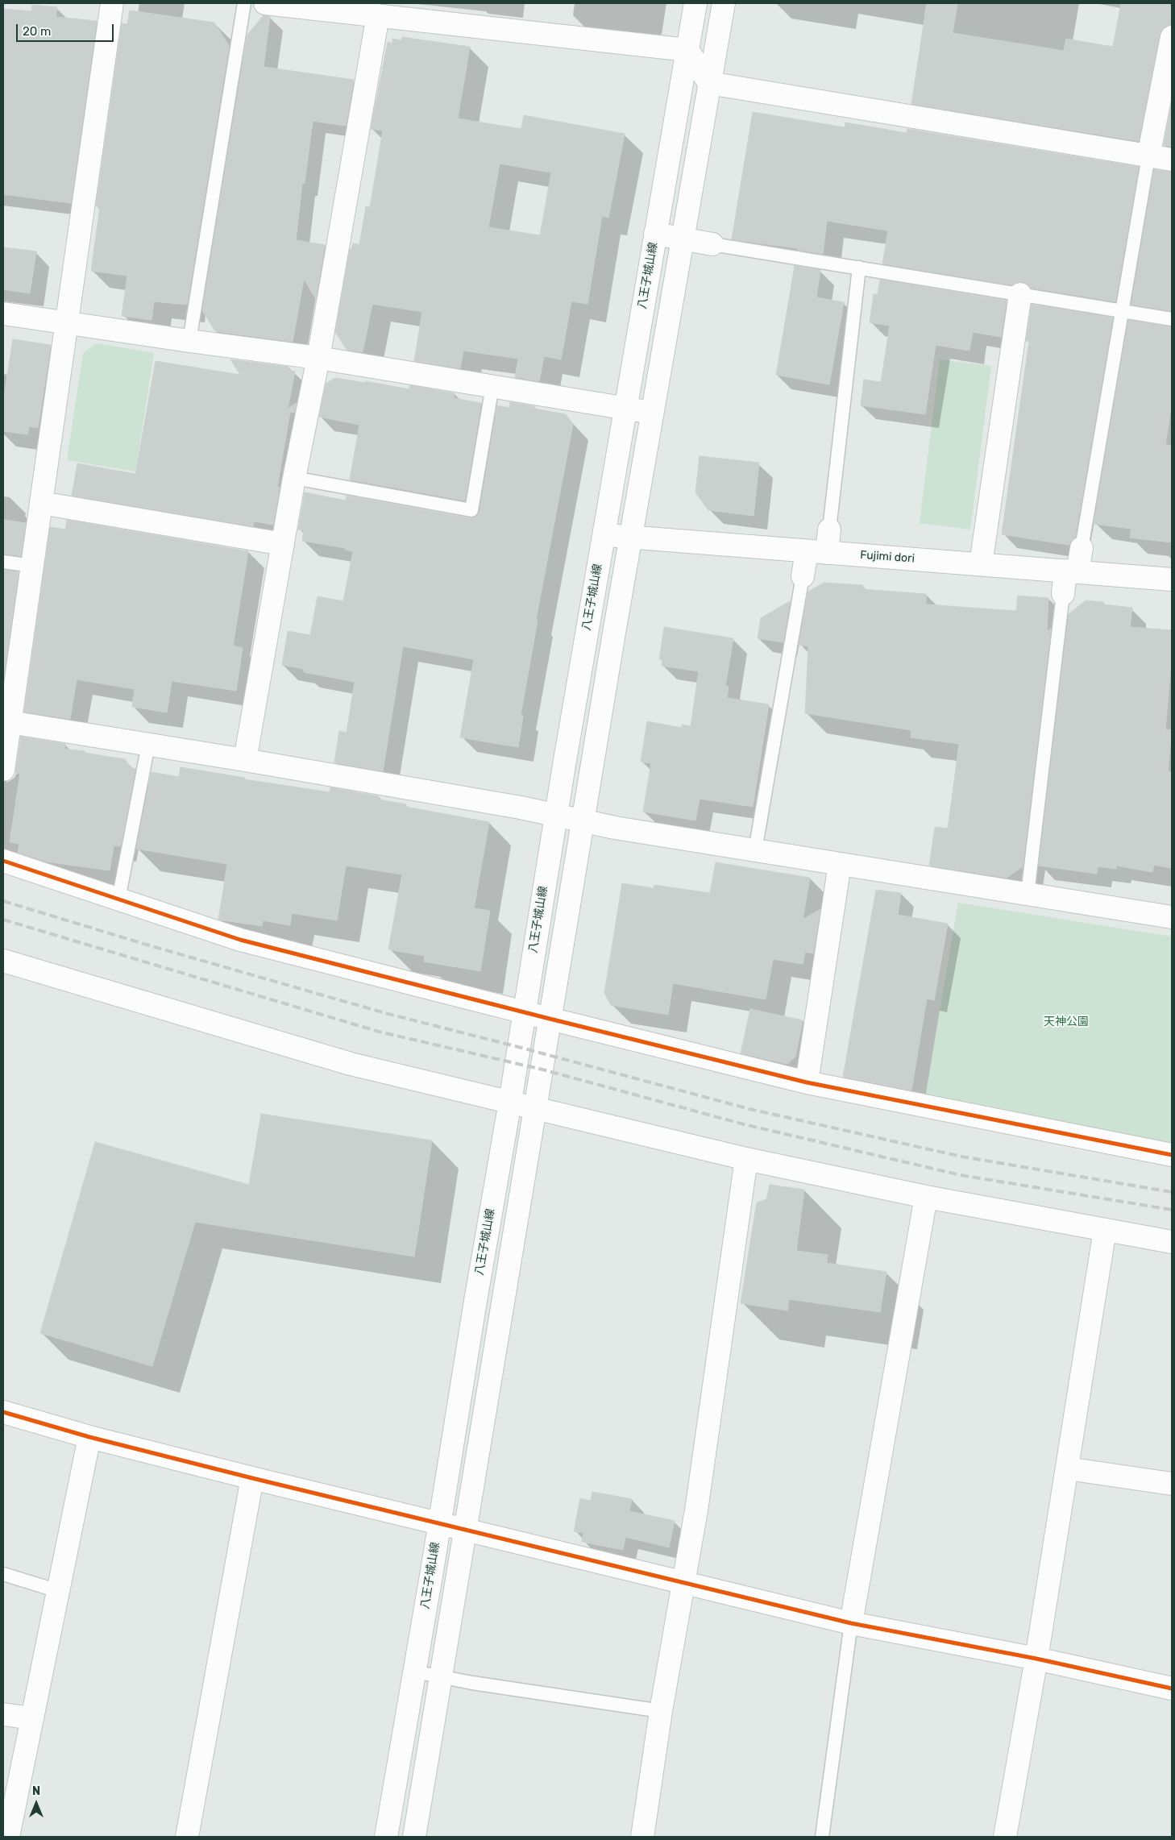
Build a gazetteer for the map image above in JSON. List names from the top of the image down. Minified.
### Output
{"streets":{"street":["八王子城山線","Fujimi dori"]},"crossings":[["八王子城山線","Fujimi dori"]],"parks":["天神公園"],"scale_bar":"20 m","north":"top"}
